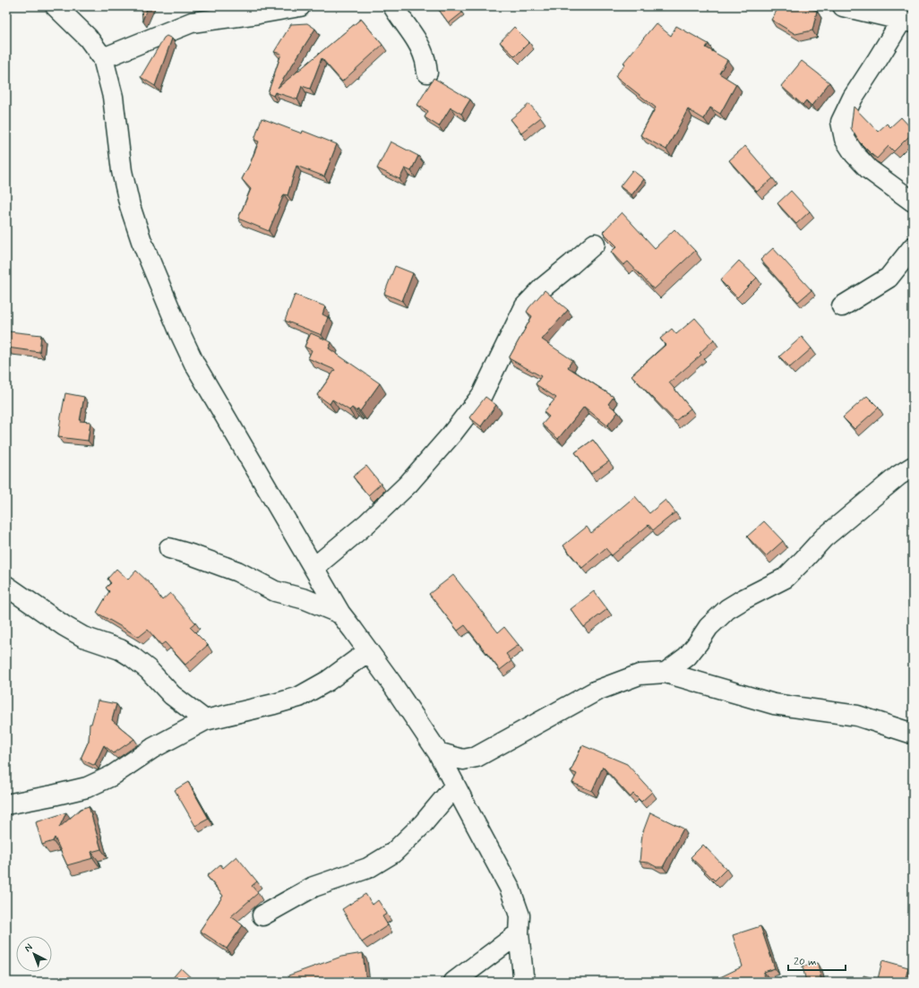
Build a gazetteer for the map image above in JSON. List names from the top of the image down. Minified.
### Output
{"scale_bar":"20 m","north":"top left"}
